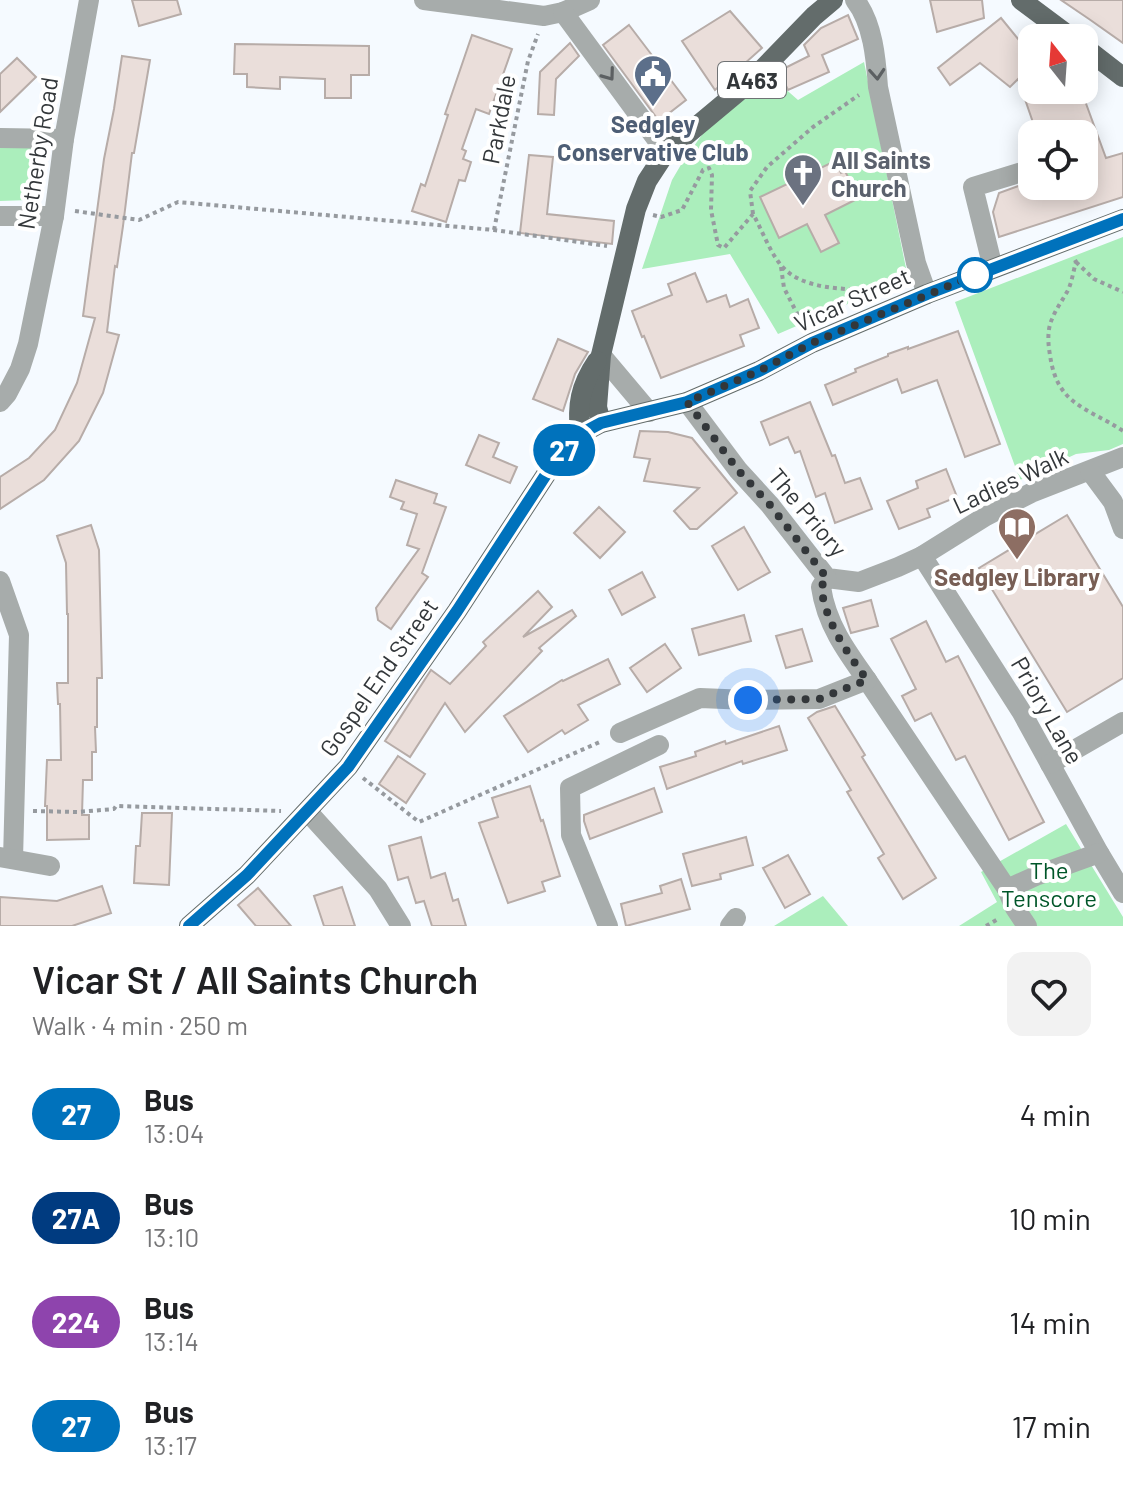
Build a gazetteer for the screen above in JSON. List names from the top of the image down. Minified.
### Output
{"streets":{"main road":["A463","Vicar Street","Gospel End Street"],"street":["Netherby Road","Ladies Walk","The Priory","Priory Lane"],"path":["Parkdale"]},"crossings":[["A463","Vicar Street"],["A463","Gospel End Street"],["Vicar Street","The Priory"],["Vicar Street","Gospel End Street"],["Ladies Walk","The Priory"],["Ladies Walk","Priory Lane"],["The Priory","Priory Lane"]],"parks":["The Tenscore"],"places":{"public building":["Sedgley Conservative Club"],"church":["All Saints Church"],"library":["Sedgley Library"]},"lines":["bus line 27"],"north":"top","page":{"on_map":"27","heading":["Vicar St / All Saints Church","Walk · 4 min · 250 m"],"list":[{"mark":"27","name":"Bus","note":"13:04","value":"4 min"},{"mark":"27A","name":"Bus","note":"13:10","value":"10 min"},{"mark":"224","name":"Bus","note":"13:14","value":"14 min"},{"mark":"27","name":"Bus","note":"13:17","value":"17 min"}]}}
